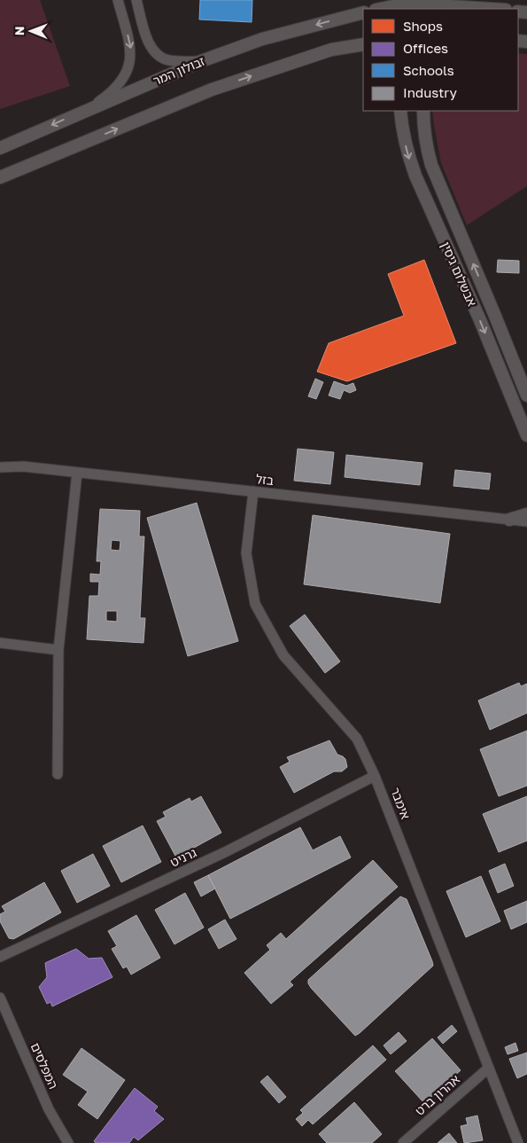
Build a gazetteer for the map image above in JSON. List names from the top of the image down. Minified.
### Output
{"streets":{"street":["זבולון המר","אבשלום גיסין","בזל","אימבר","גרניט","המפלסים","אהרון ברט"]},"crossings":[["בזל","אימבר"],["אימבר","גרניט"],["אימבר","אהרון ברט"]],"legend":["Shops","Offices","Schools","Industry"],"north":"left"}
